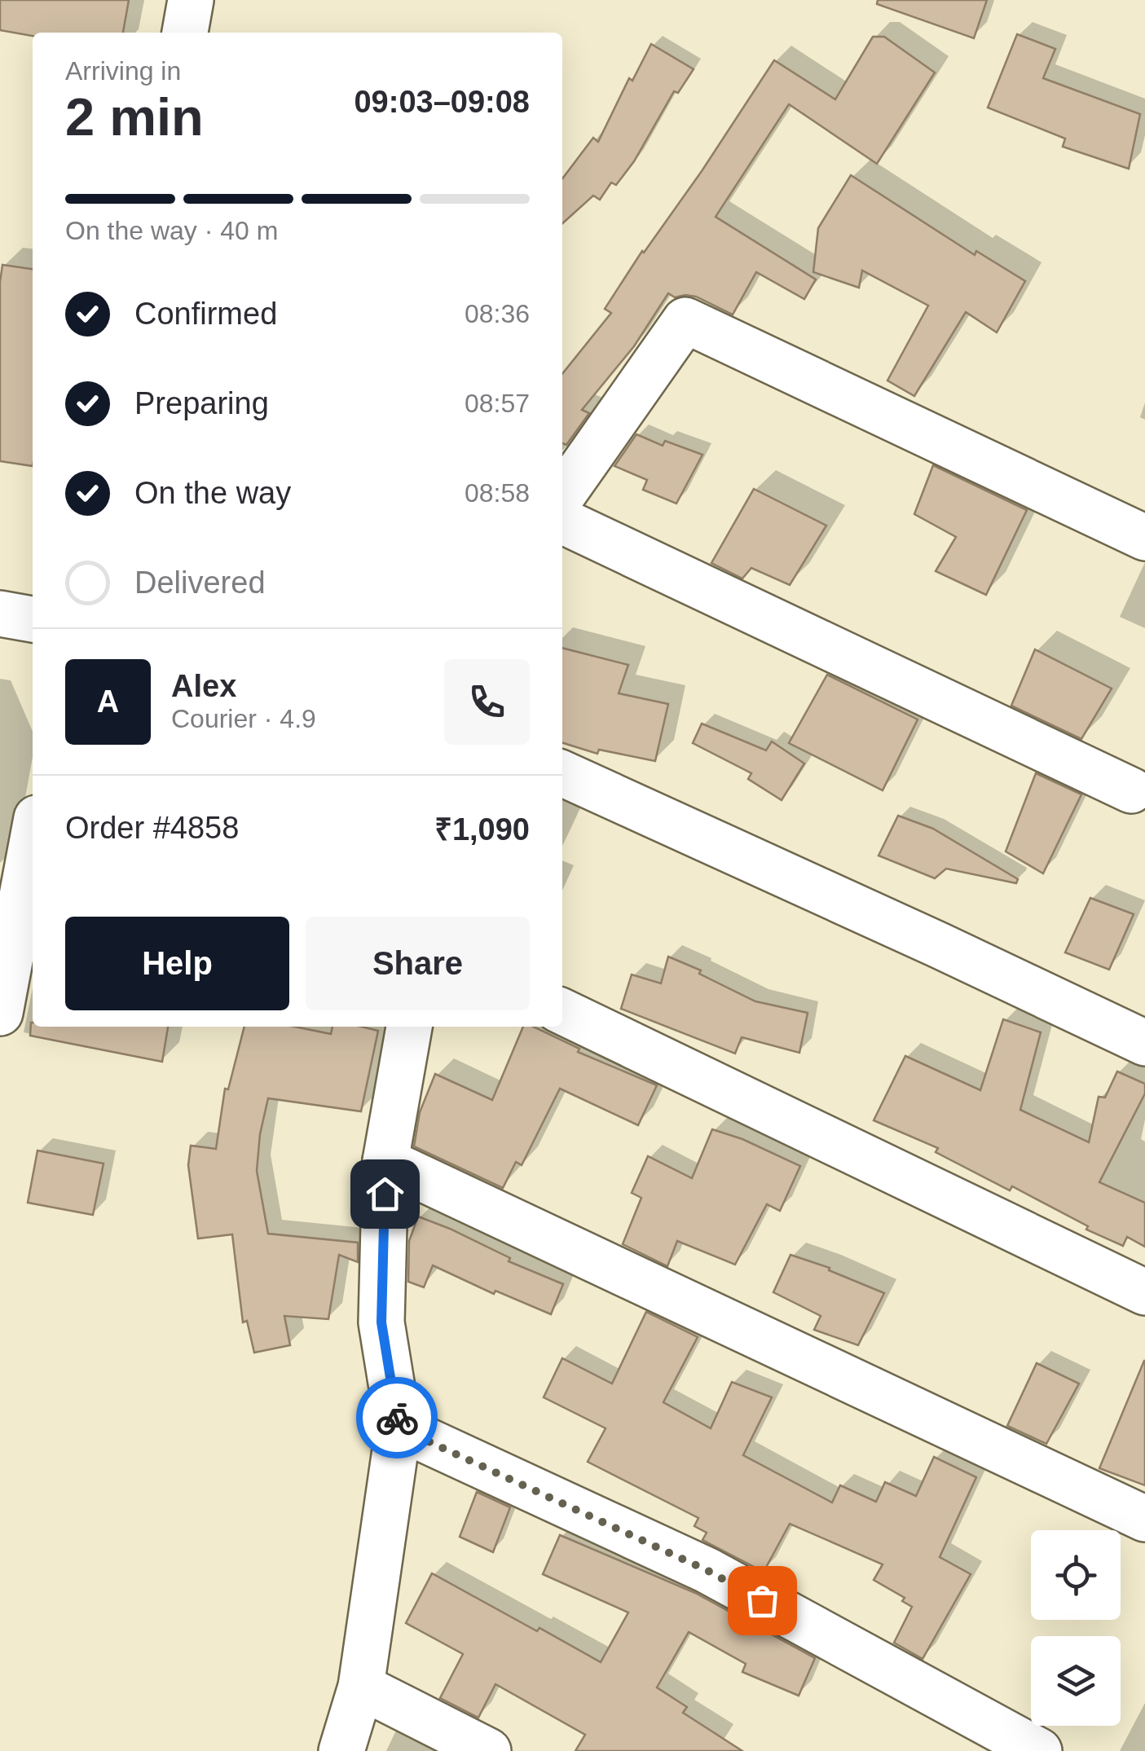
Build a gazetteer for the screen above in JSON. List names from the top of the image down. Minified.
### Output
{"page":{"heading":["2 min","Arriving in","09:03–09:08"],"panel":["Alex","Courier · 4.9","Order #4858","₹1,090"],"bar":"On the way · 40 m","list":[["Confirmed","08:36"],["Preparing","08:57"],["On the way","08:58"],"Delivered"],"round":"A","buttons":["Help","Share"]}}
